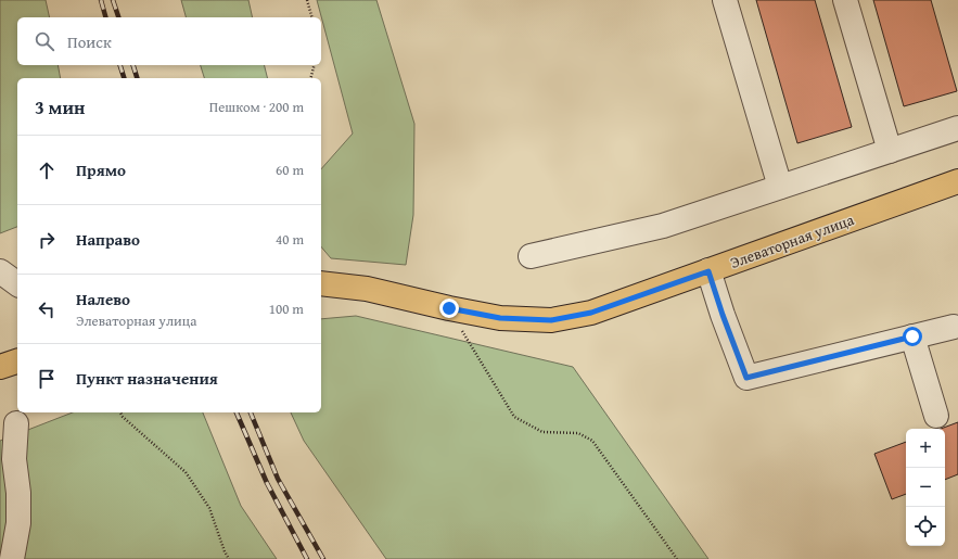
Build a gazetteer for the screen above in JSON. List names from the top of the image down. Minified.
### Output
{"streets":{"main road":["Элеваторная улица"]},"page":{"search":"Поиск","heading":["3 мин","Пешком · 200 m"],"list":[["Прямо","60 m"],["Направо","40 m"],["Налево","Элеваторная улица","100 m"],"Пункт назначения"],"map_buttons":["+","−"]}}
